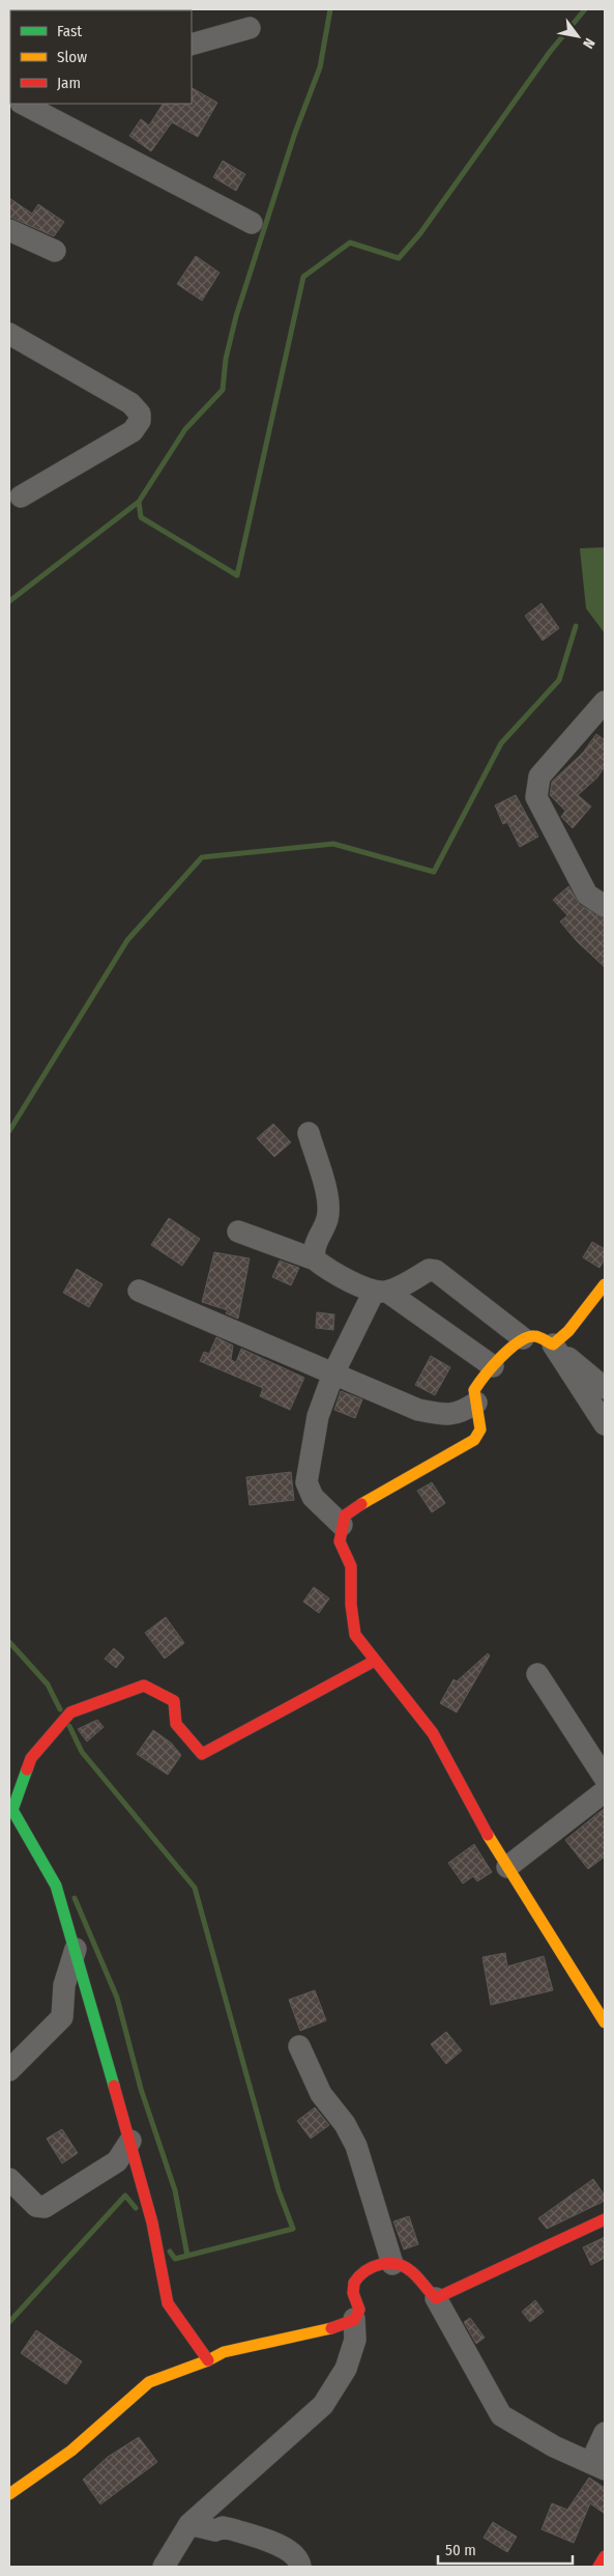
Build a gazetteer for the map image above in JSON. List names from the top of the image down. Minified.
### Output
{"legend":["Fast","Slow","Jam"],"scale_bar":"50 m","north":"bottom right"}
